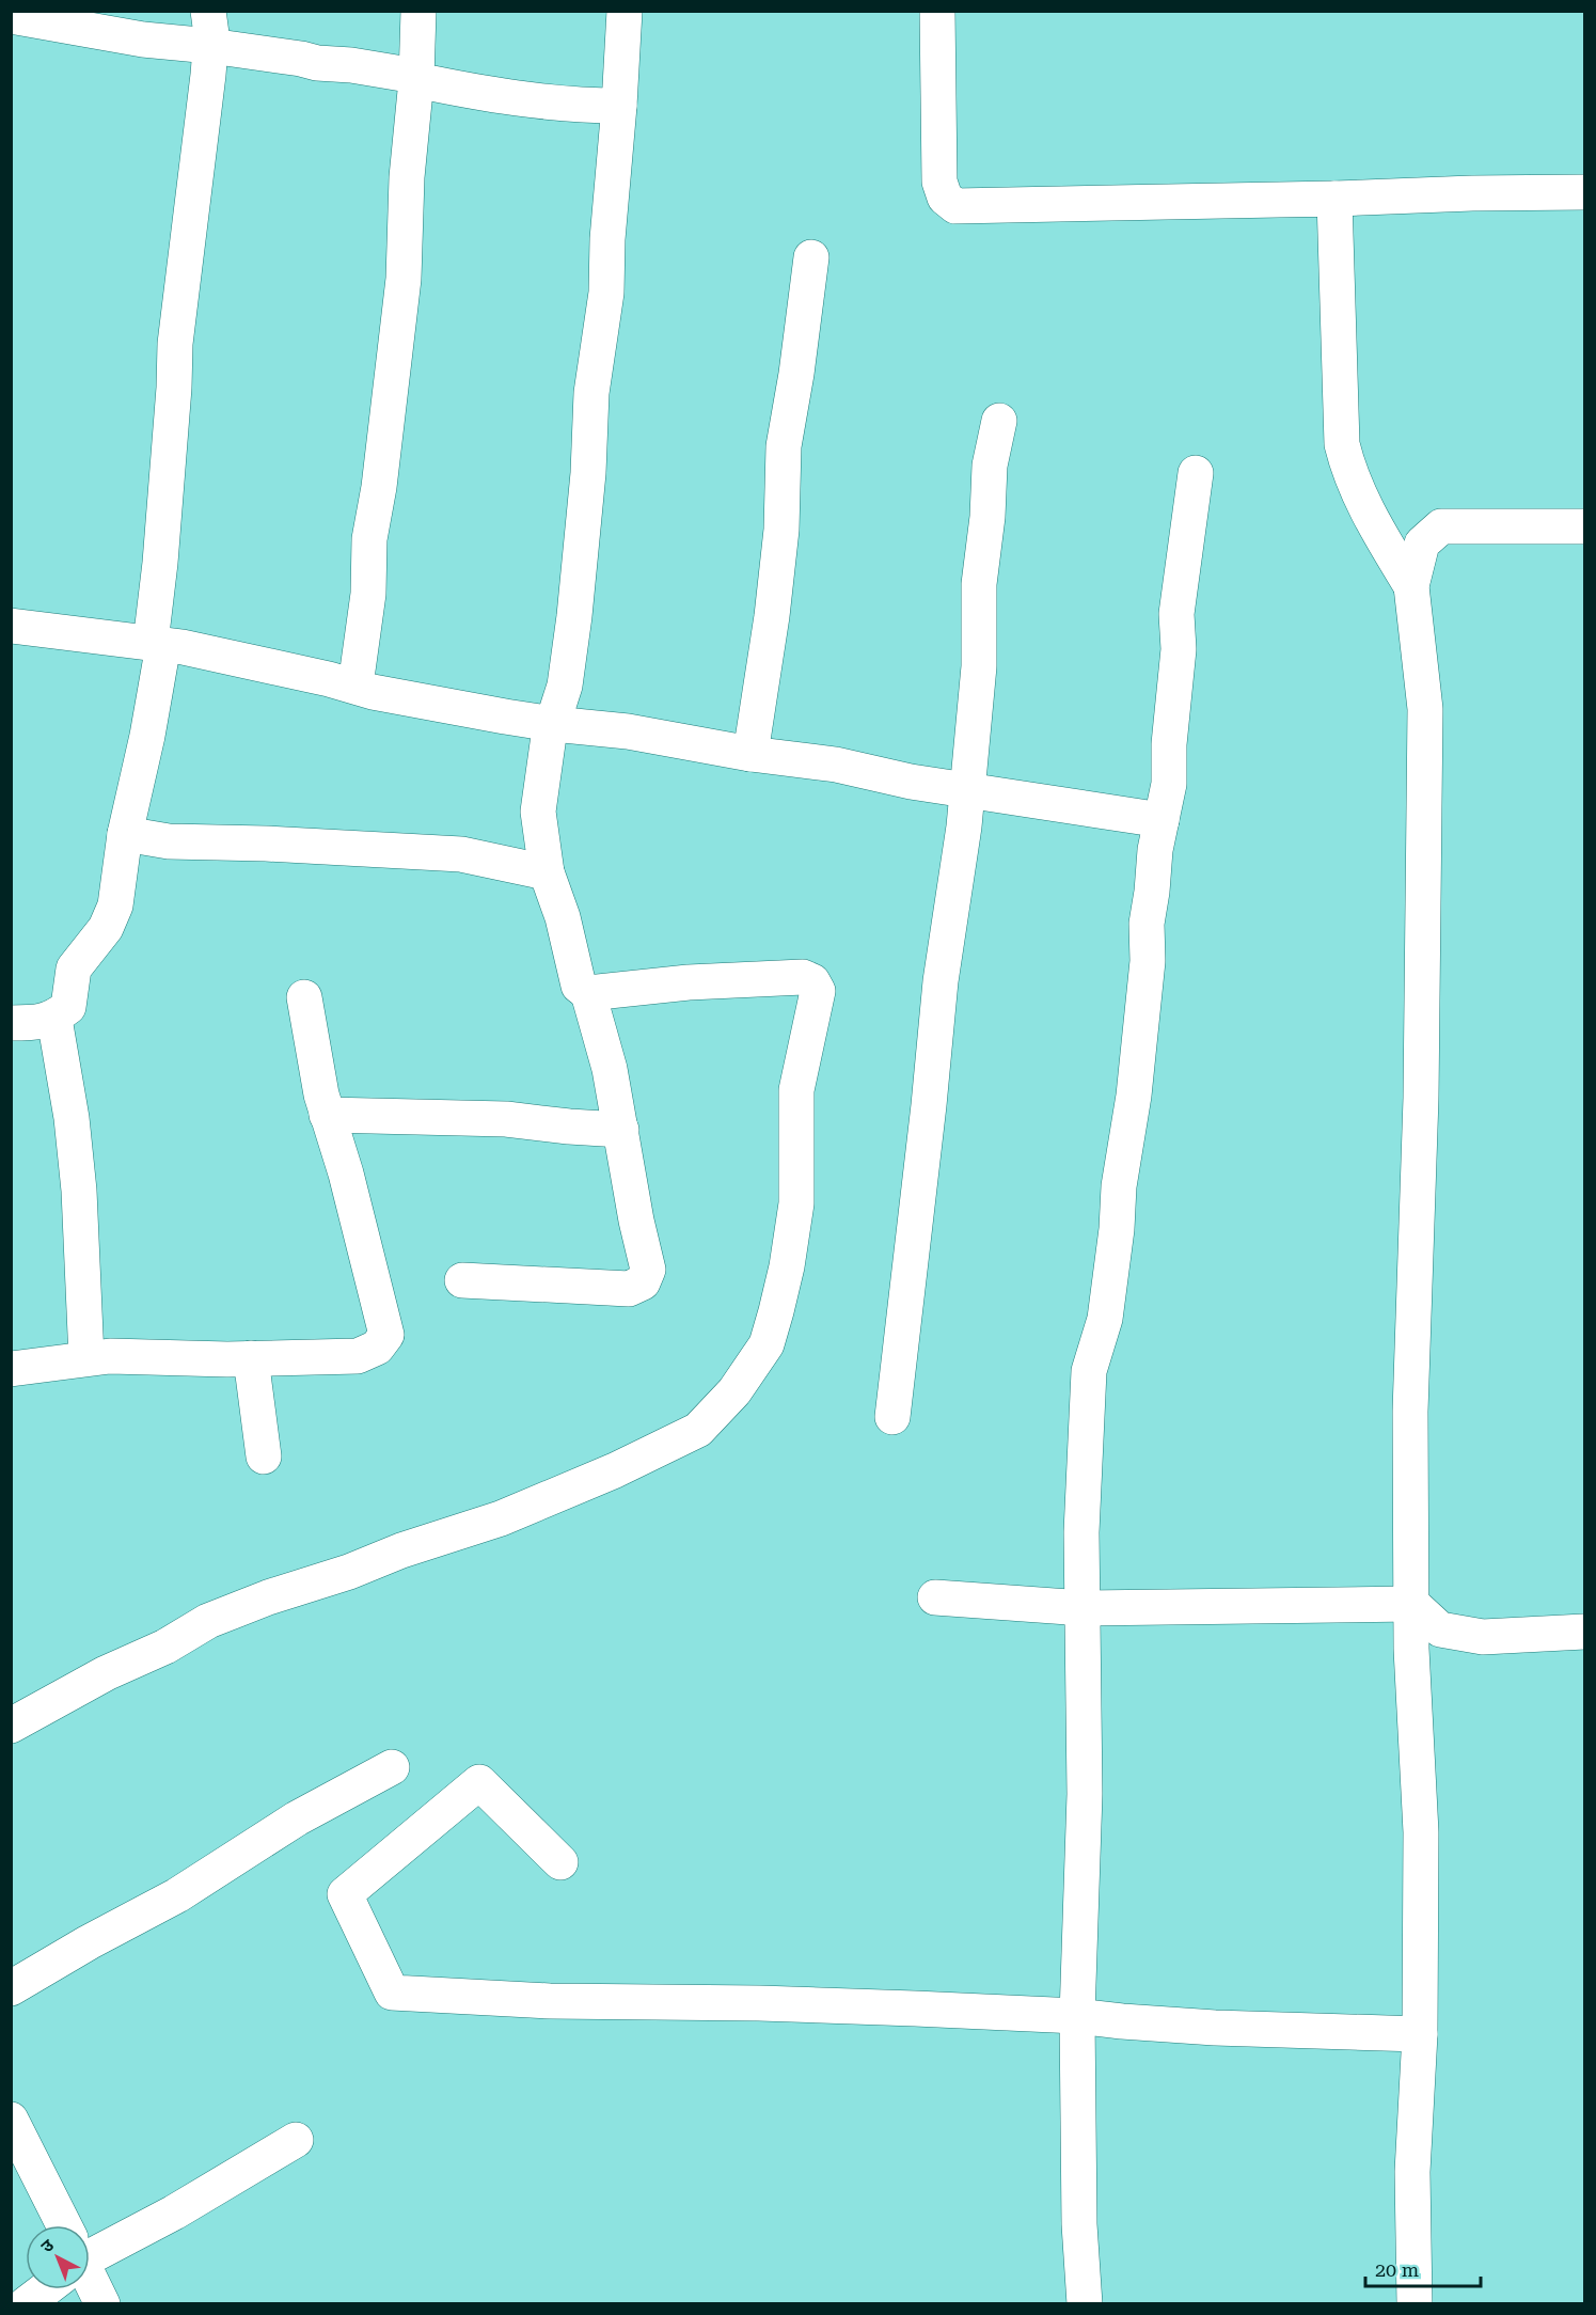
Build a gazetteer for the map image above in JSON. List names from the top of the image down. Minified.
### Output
{"scale_bar":"20 m","north":"top left"}
